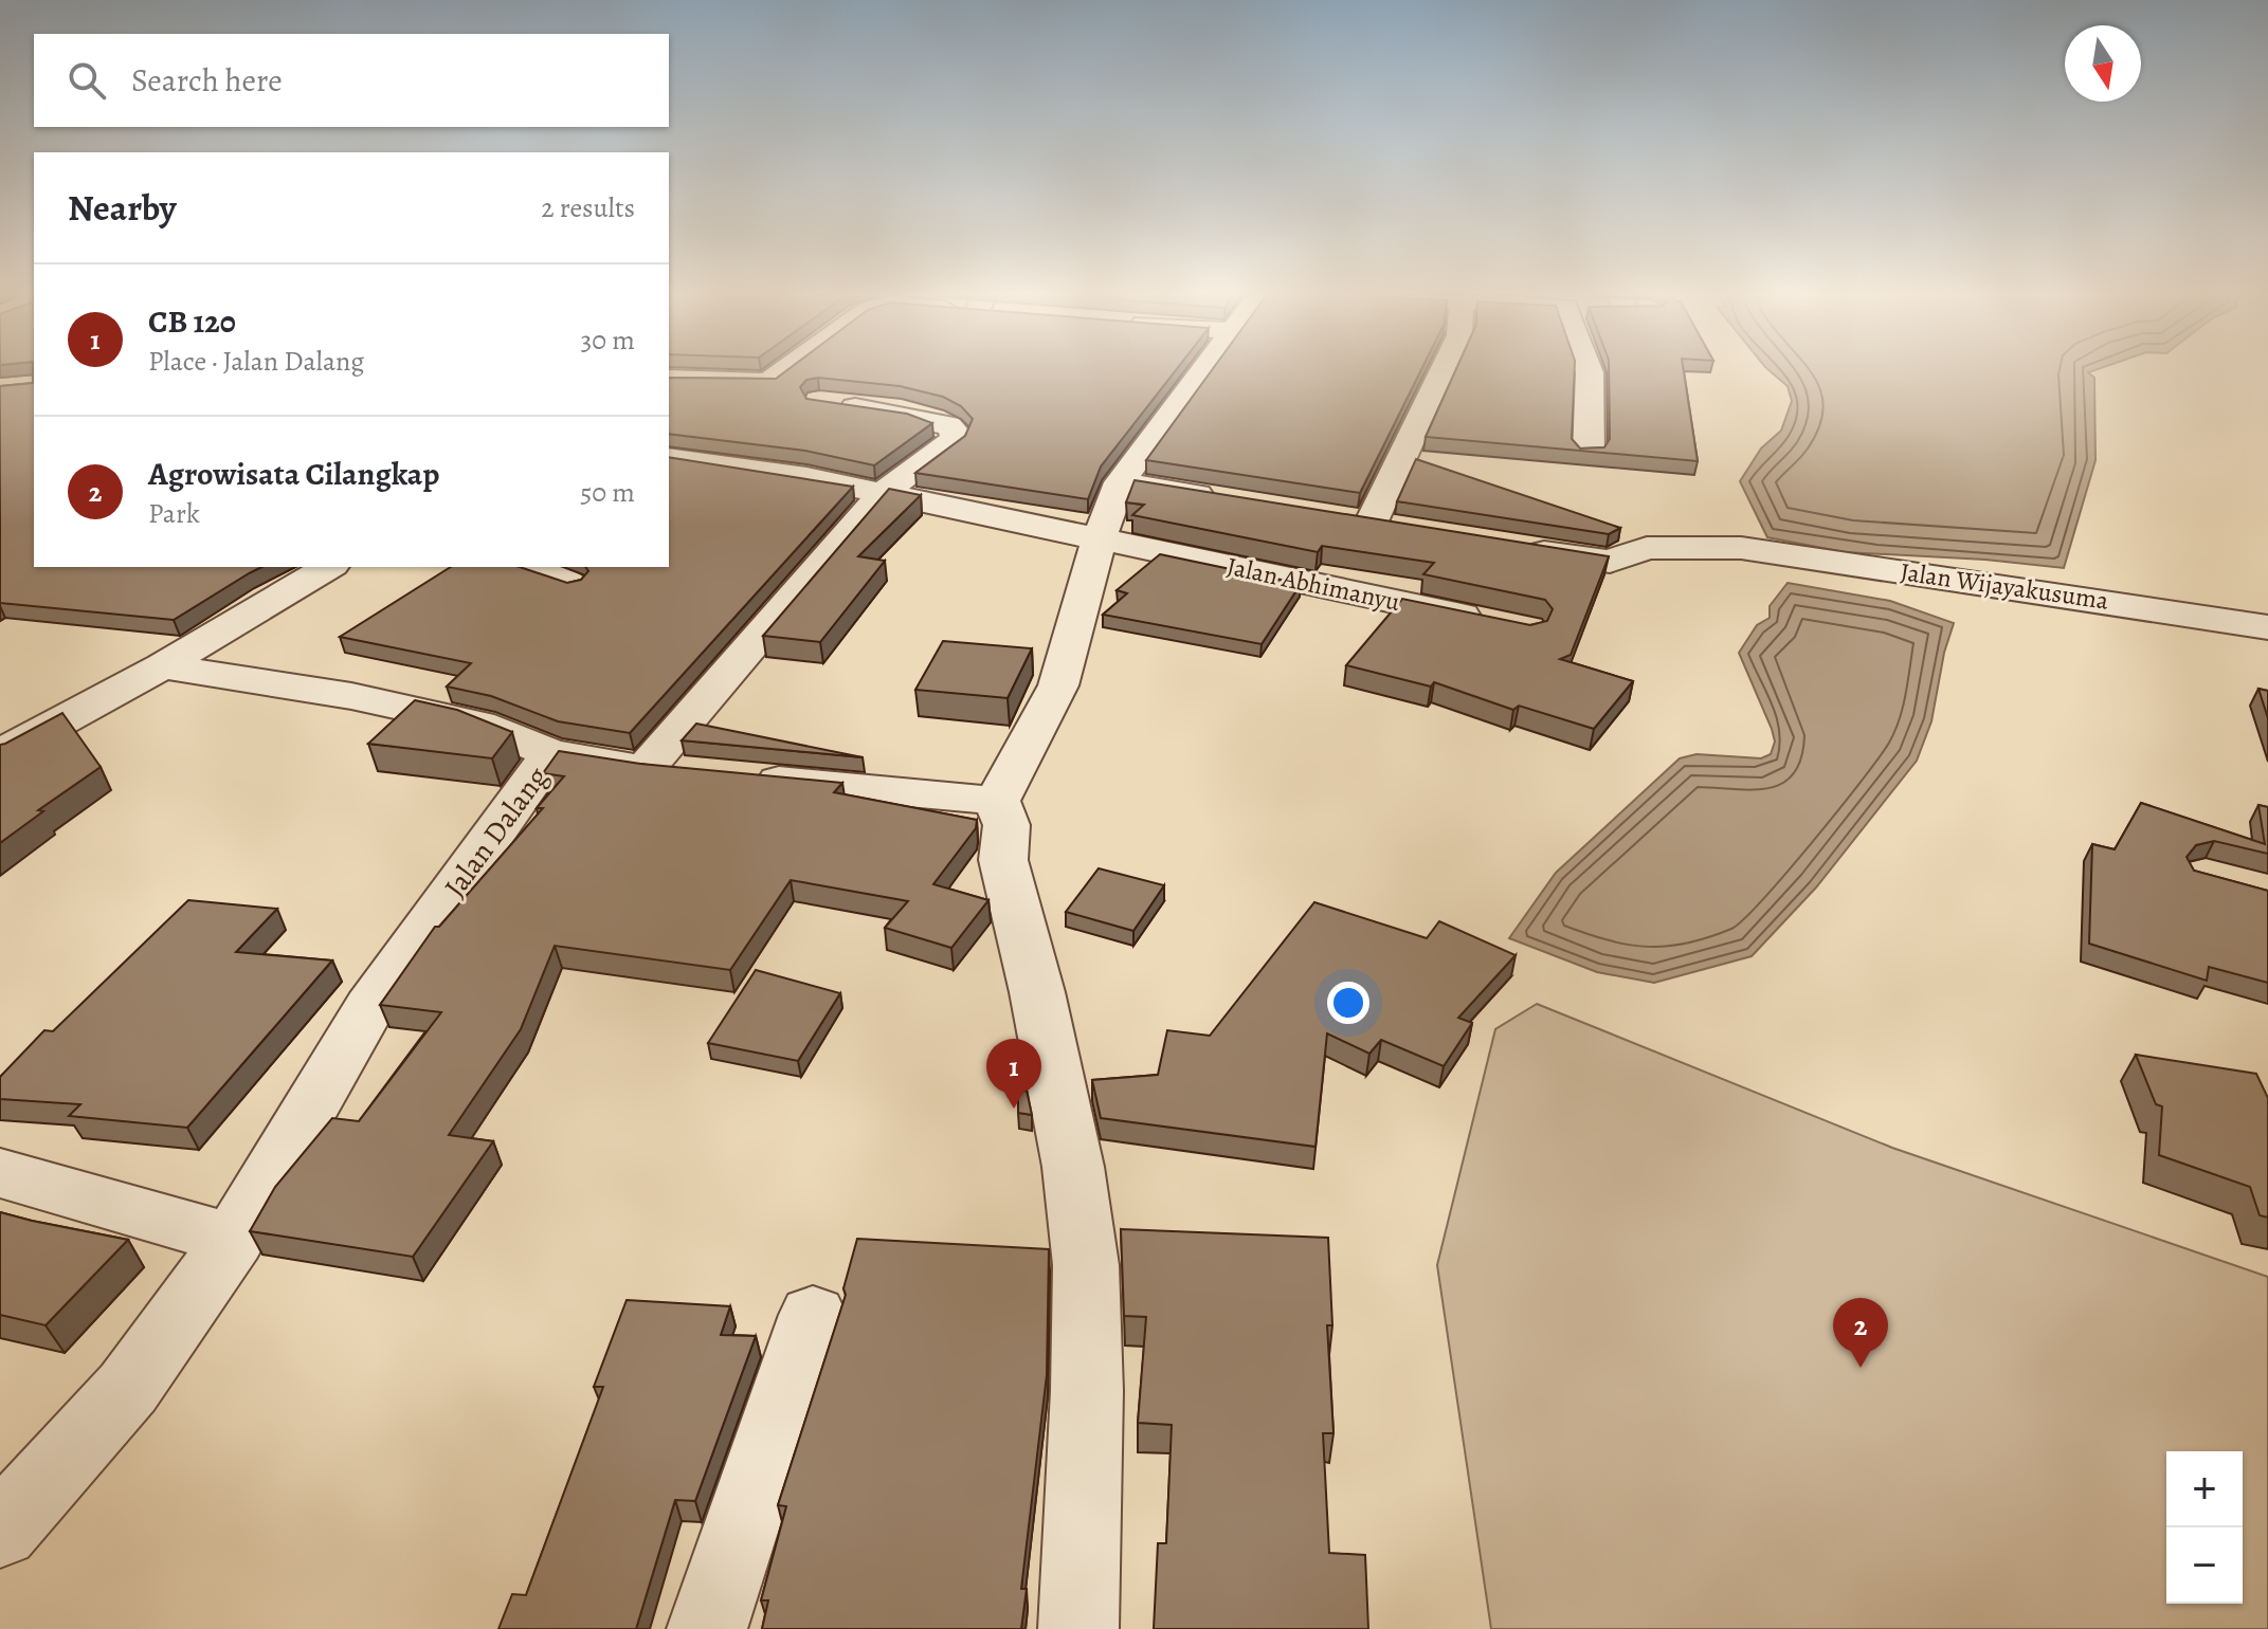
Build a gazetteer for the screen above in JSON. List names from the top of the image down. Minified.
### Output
{"streets":{"street":["Jalan Abhimanyu","Jalan Wijayakusuma","Jalan Dalang"]},"north":"bottom","page":{"search":"Search here","heading":["Nearby","2 results"],"list":[{"mark":"1","name":"CB 120","note":"Place · Jalan Dalang","value":"30 m"},{"mark":"2","name":"Agrowisata Cilangkap","note":"Park","value":"50 m"}],"pins":["1","2"],"map_buttons":["+","−"]}}
